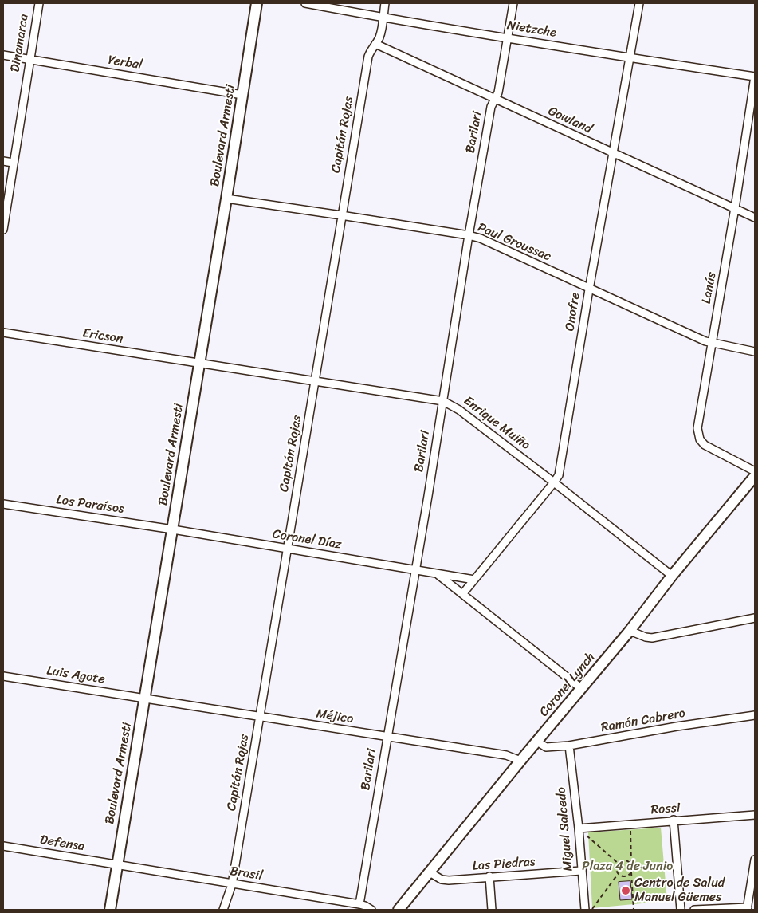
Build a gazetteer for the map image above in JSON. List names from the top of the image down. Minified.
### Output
{"streets":{"main road":["Boulevard Armesti","Coronel Lynch"],"street":["Nietzche","Dinamarca","Yerbal","Gowland","Barilari","Capitán Rojas","Paul Groussac","Lanús","Onofre","Ericson","Enrique Muiño","Los Paraísos","Coronel Díaz","Luis Agote","Méjico","Ramón Cabrero","Rossi","Miguel Salcedo","Defensa","Las Piedras","Brasil"]},"crossings":[["Nietzche","Barilari"],["Nietzche","Capitán Rojas"],["Nietzche","Lanús"],["Nietzche","Onofre"],["Dinamarca","Yerbal"],["Yerbal","Boulevard Armesti"],["Gowland","Barilari"],["Gowland","Capitán Rojas"],["Gowland","Lanús"],["Gowland","Onofre"],["Barilari","Paul Groussac"],["Barilari","Enrique Muiño"],["Barilari","Coronel Díaz"],["Barilari","Méjico"],["Barilari","Brasil"],["Capitán Rojas","Paul Groussac"],["Capitán Rojas","Enrique Muiño"],["Capitán Rojas","Coronel Díaz"],["Capitán Rojas","Méjico"],["Capitán Rojas","Brasil"],["Boulevard Armesti","Paul Groussac"],["Boulevard Armesti","Ericson"],["Boulevard Armesti","Enrique Muiño"],["Boulevard Armesti","Los Paraísos"],["Boulevard Armesti","Coronel Díaz"],["Boulevard Armesti","Luis Agote"],["Boulevard Armesti","Méjico"],["Boulevard Armesti","Defensa"],["Boulevard Armesti","Brasil"],["Paul Groussac","Lanús"],["Paul Groussac","Onofre"],["Onofre","Enrique Muiño"],["Onofre","Coronel Díaz"],["Ericson","Enrique Muiño"],["Enrique Muiño","Coronel Lynch"],["Los Paraísos","Coronel Díaz"],["Coronel Díaz","Coronel Lynch"],["Luis Agote","Méjico"],["Coronel Lynch","Méjico"],["Coronel Lynch","Ramón Cabrero"],["Coronel Lynch","Las Piedras"],["Ramón Cabrero","Miguel Salcedo"],["Rossi","Miguel Salcedo"],["Miguel Salcedo","Las Piedras"],["Defensa","Brasil"]],"parks":["Plaza 4 de Junio"],"places":["Centro de Salud Manuel Güemes"]}
